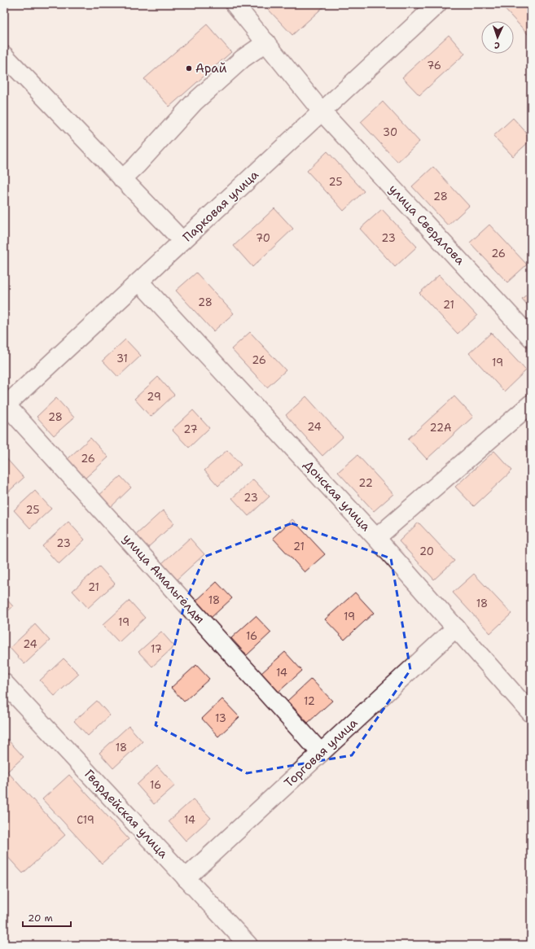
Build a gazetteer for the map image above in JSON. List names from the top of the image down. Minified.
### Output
{"streets":{"street":["Парковая улица","улица Свердлова","Донская улица","улица Амальгелды","Торговая улица","Гвардейская улица"]},"crossings":[["Парковая улица","улица Свердлова"],["Парковая улица","Донская улица"],["Парковая улица","улица Амальгелды"],["Донская улица","Торговая улица"],["улица Амальгелды","Торговая улица"],["Торговая улица","Гвардейская улица"]],"places":["Арай"],"house_numbers":["76","30","25","28","70","23","26","28","21","31","26","19","29","28","24","22А","27","26","22","23","25","23","21","20","21","18","18","19","19","16","24","17","14","12","13","18","16","С19","14"],"scale_bar":"20 m","north":"bottom"}
